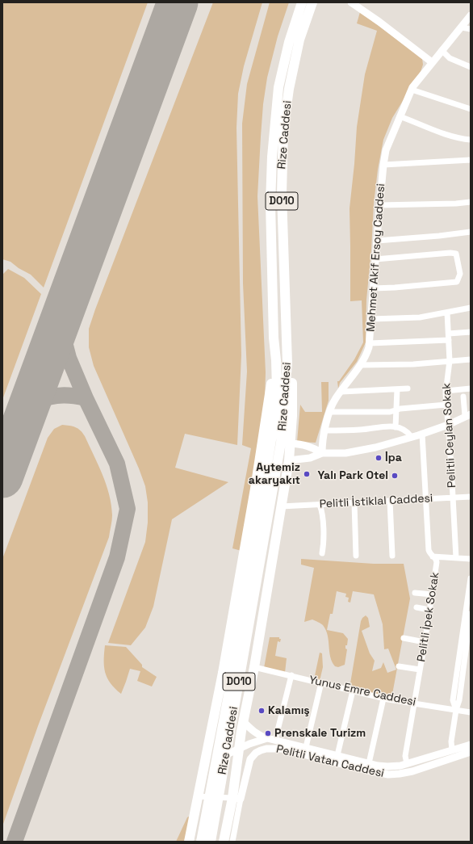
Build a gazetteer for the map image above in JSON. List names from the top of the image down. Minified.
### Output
{"streets":{"highway":["Rize Caddesi","D010"],"street":["Mehmet Akif Ersoy Caddesi","Pelitli Ceylan Sokak","Pelitli İstiklal Caddesi","Pelitli İpek Sokak","Yunus Emre Caddesi","Pelitli Vatan Caddesi"]},"crossings":[["Rize Caddesi","D010"],["Pelitli Ceylan Sokak","Pelitli İstiklal Caddesi"],["Pelitli İstiklal Caddesi","Pelitli İpek Sokak"],["Pelitli İpek Sokak","Yunus Emre Caddesi"],["Pelitli İpek Sokak","Pelitli Vatan Caddesi"]],"places":["İpa","Aytemiz akaryakıt","Yalı Park Otel","Kalamış","Prenskale Turizm"]}
